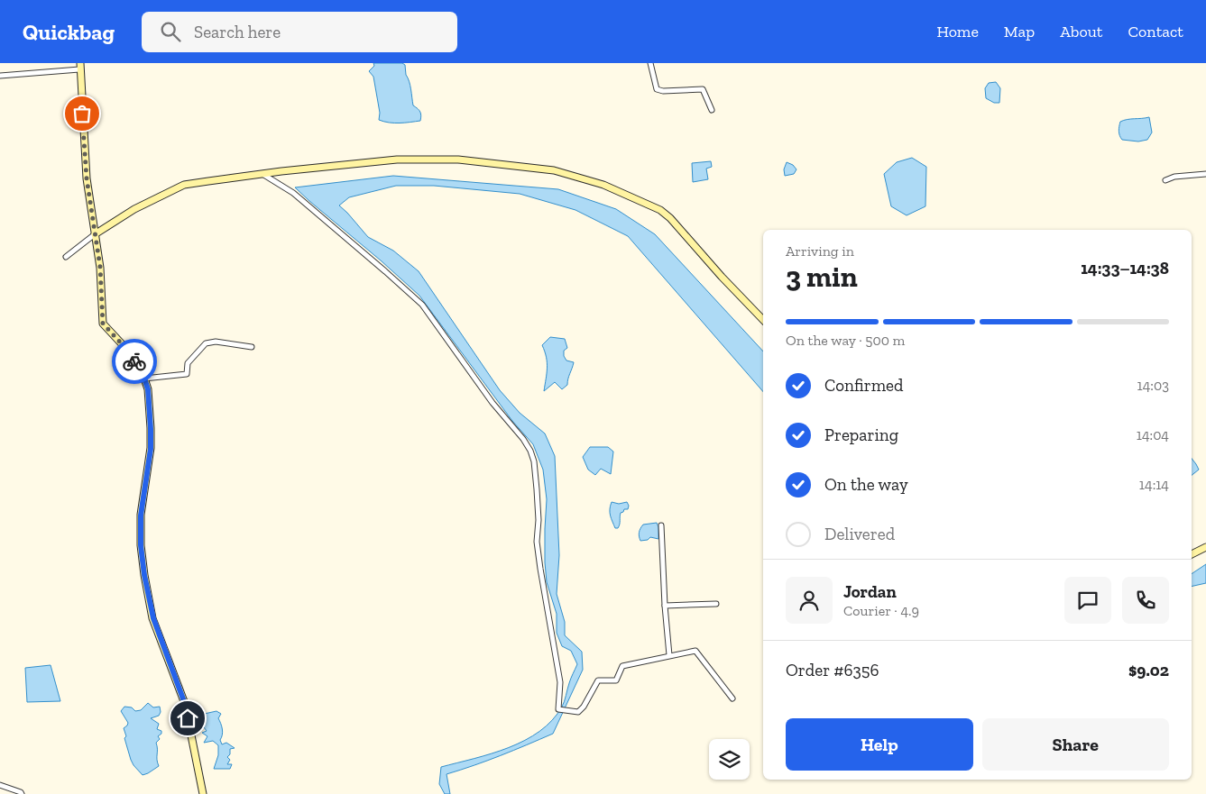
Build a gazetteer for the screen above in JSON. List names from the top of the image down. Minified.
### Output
{"page":{"header":"Quickbag","search":"Search here","nav":["Home","Map","About","Contact"],"heading":["3 min","Arriving in","14:33–14:38"],"panel":["Jordan","Courier · 4.9","Order #6356","$9.02"],"bar":"On the way · 500 m","list":[["Confirmed","14:03"],["Preparing","14:04"],["On the way","14:14"],"Delivered"],"buttons":["Help","Share"]}}
